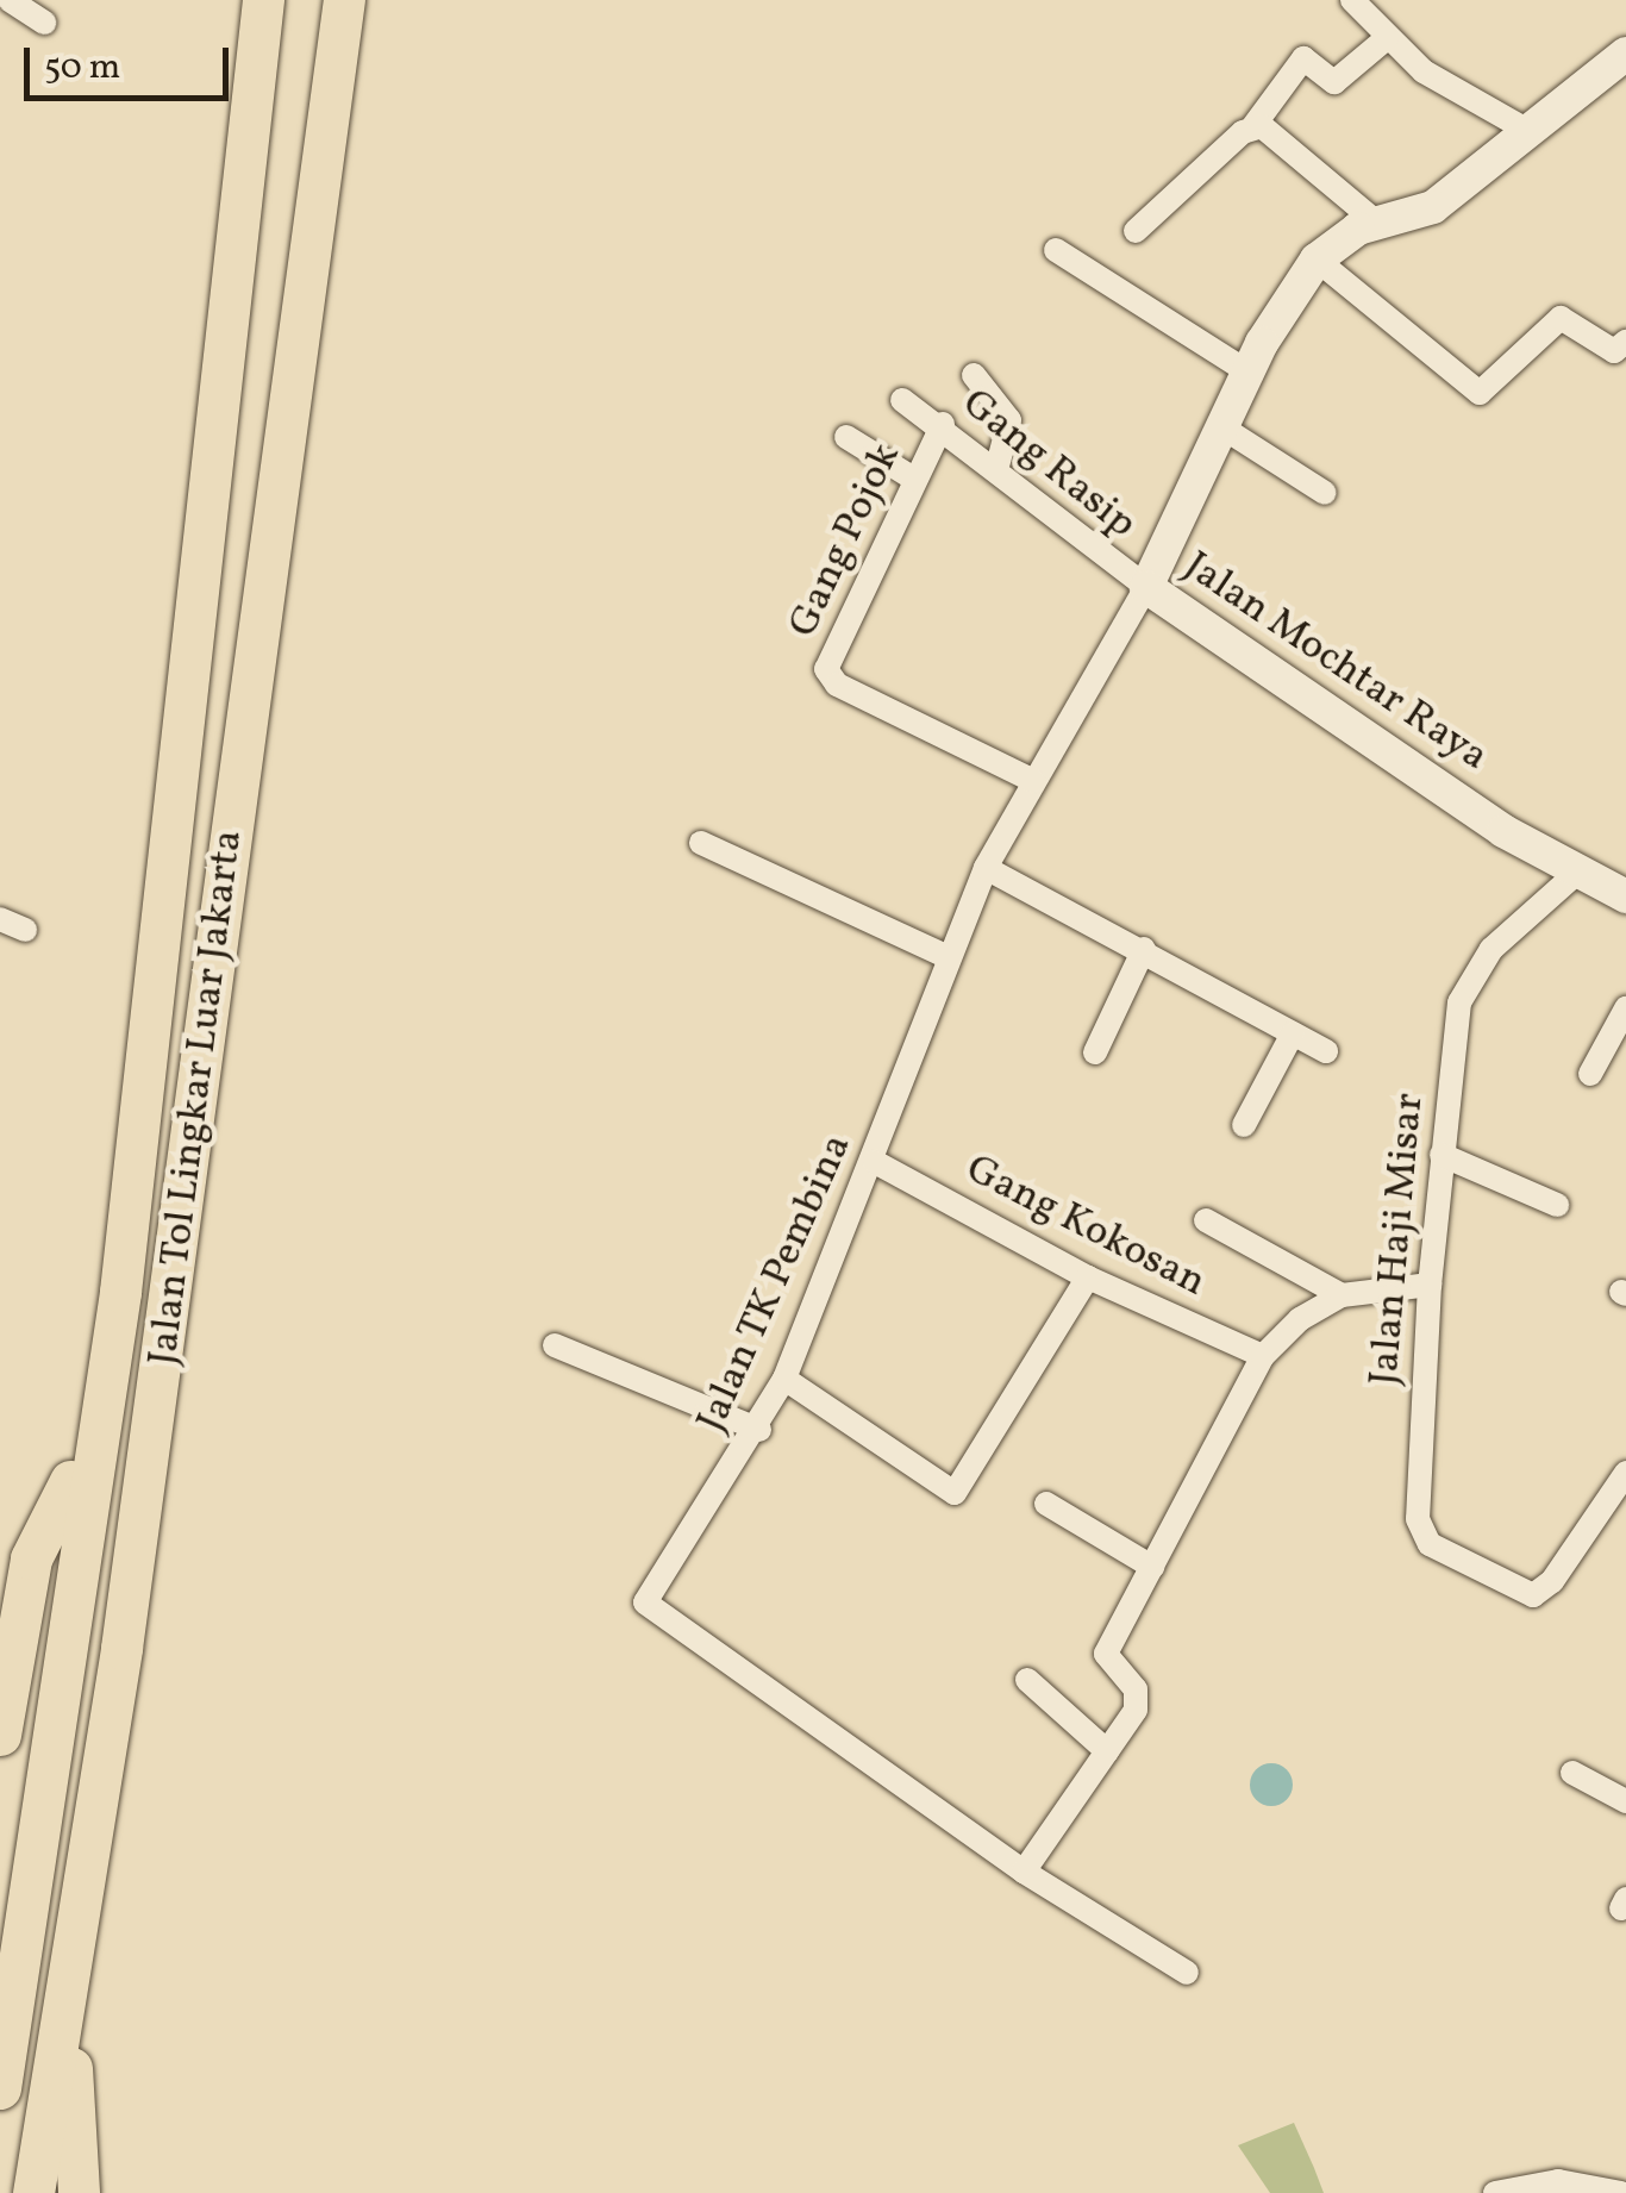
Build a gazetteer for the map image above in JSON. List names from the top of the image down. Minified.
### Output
{"streets":{"highway":["Jalan Tol Lingkar Luar Jakarta"],"street":["Gang Rasip","Gang Pojok","Jalan Mochtar Raya","Gang Kokosan","Jalan Haji Misar","Jalan TK Pembina"]},"crossings":[["Gang Rasip","Gang Pojok"],["Gang Rasip","Jalan Mochtar Raya"],["Gang Rasip","Jalan TK Pembina"],["Gang Pojok","Jalan TK Pembina"],["Jalan Mochtar Raya","Jalan Haji Misar"],["Jalan Mochtar Raya","Jalan TK Pembina"],["Gang Kokosan","Jalan TK Pembina"]],"scale_bar":"50 m"}
